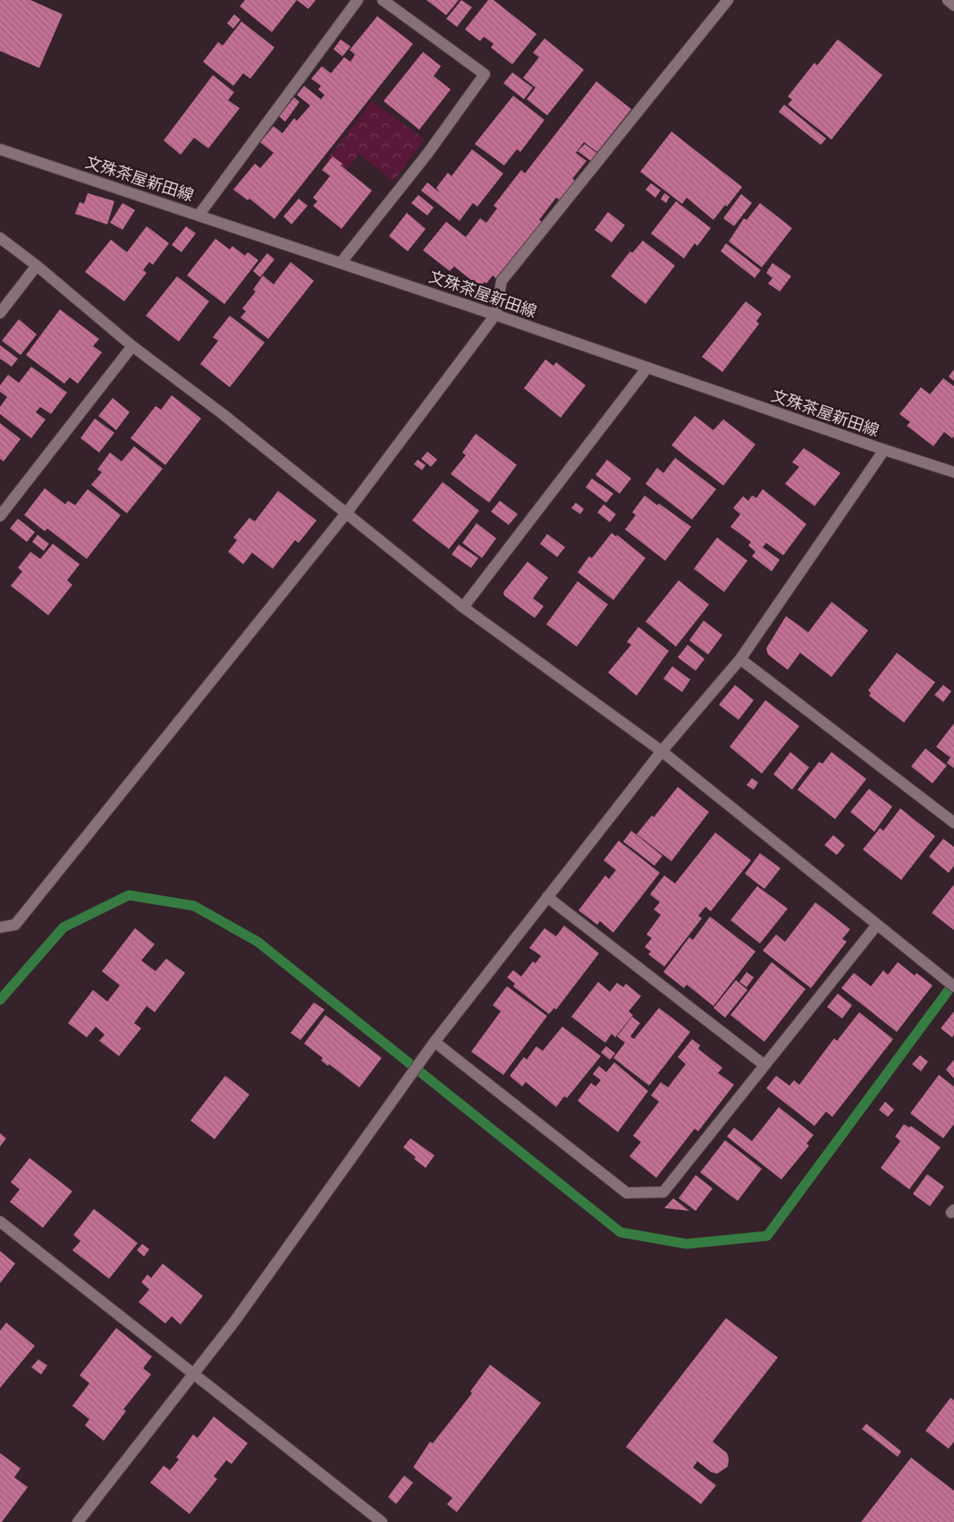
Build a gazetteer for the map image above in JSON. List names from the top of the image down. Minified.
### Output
{"streets":{"street":["文殊茶屋新田線"]}}
